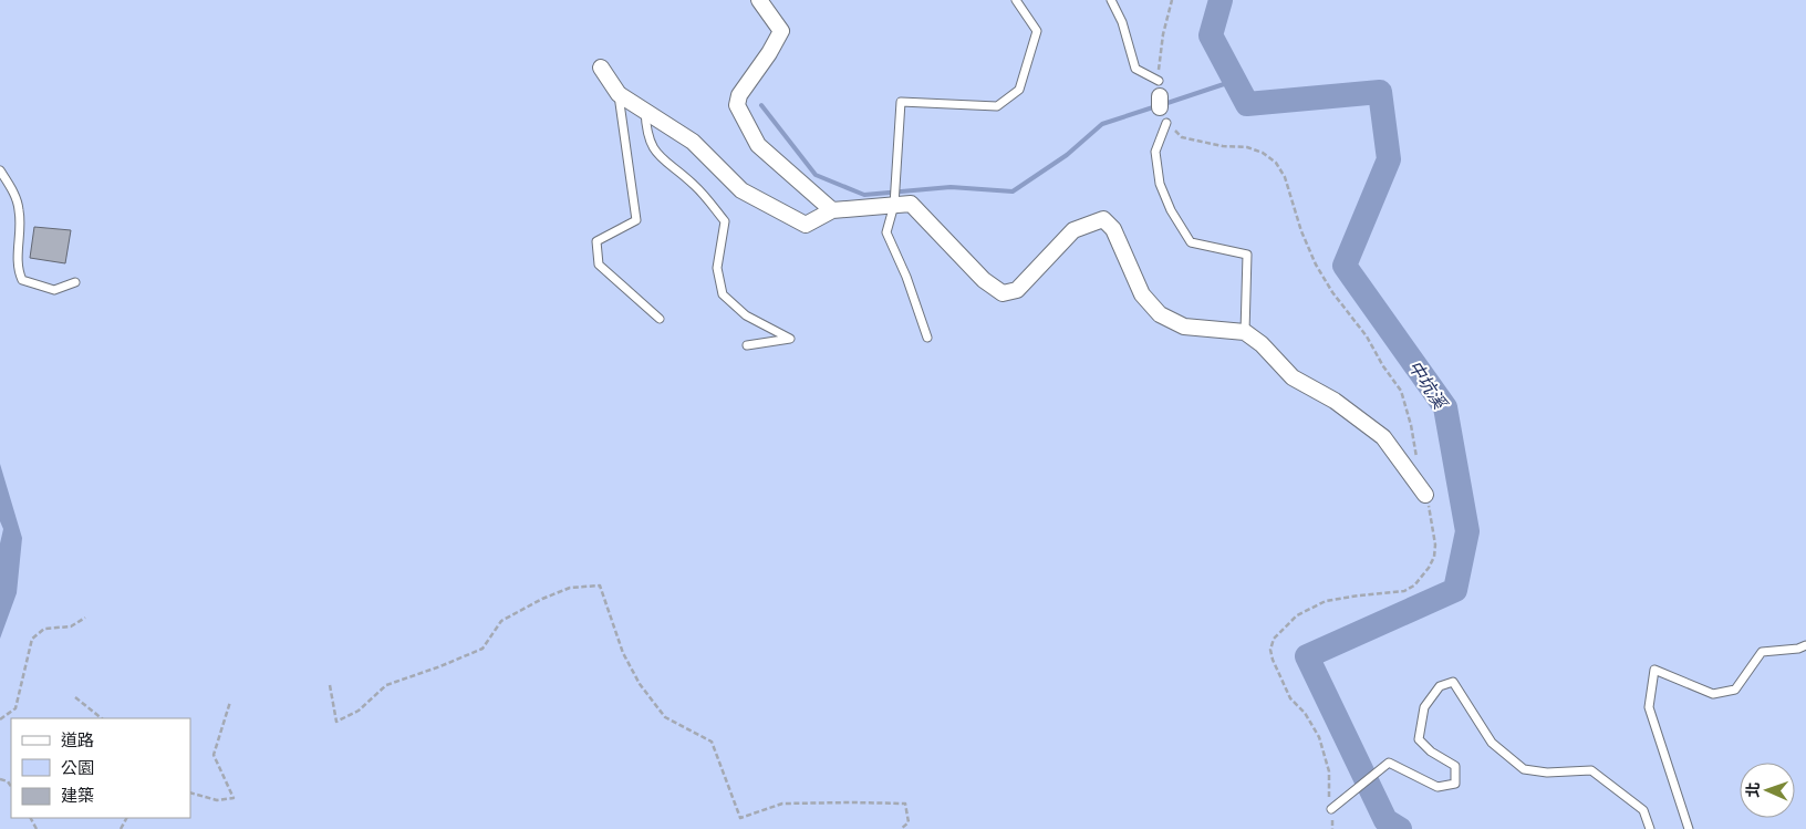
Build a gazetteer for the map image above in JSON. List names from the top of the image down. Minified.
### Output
{"water":["中坑溪"],"legend":["道路","公園","建築"],"north":"left"}
